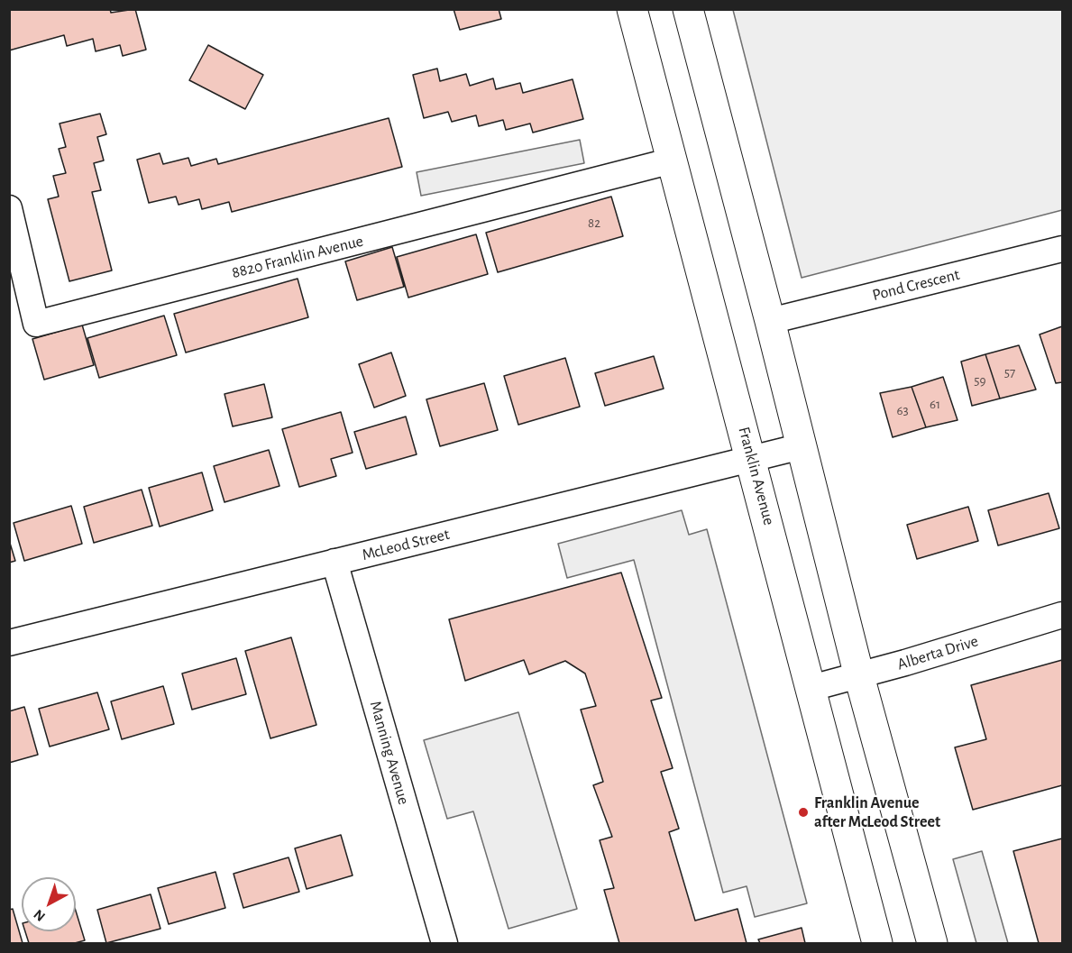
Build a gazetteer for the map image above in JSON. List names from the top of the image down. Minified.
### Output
{"streets":{"main road":["Franklin Avenue"],"street":["8820 Franklin Avenue","Pond Crescent","McLeod Street","Alberta Drive","Manning Avenue"]},"crossings":[["8820 Franklin Avenue","Franklin Avenue"],["Franklin Avenue","McLeod Street"],["Franklin Avenue","Alberta Drive"],["McLeod Street","Manning Avenue"]],"places":["Franklin Avenue after McLeod Street"],"house_numbers":["82","57","59","61","63"],"north":"bottom left"}
